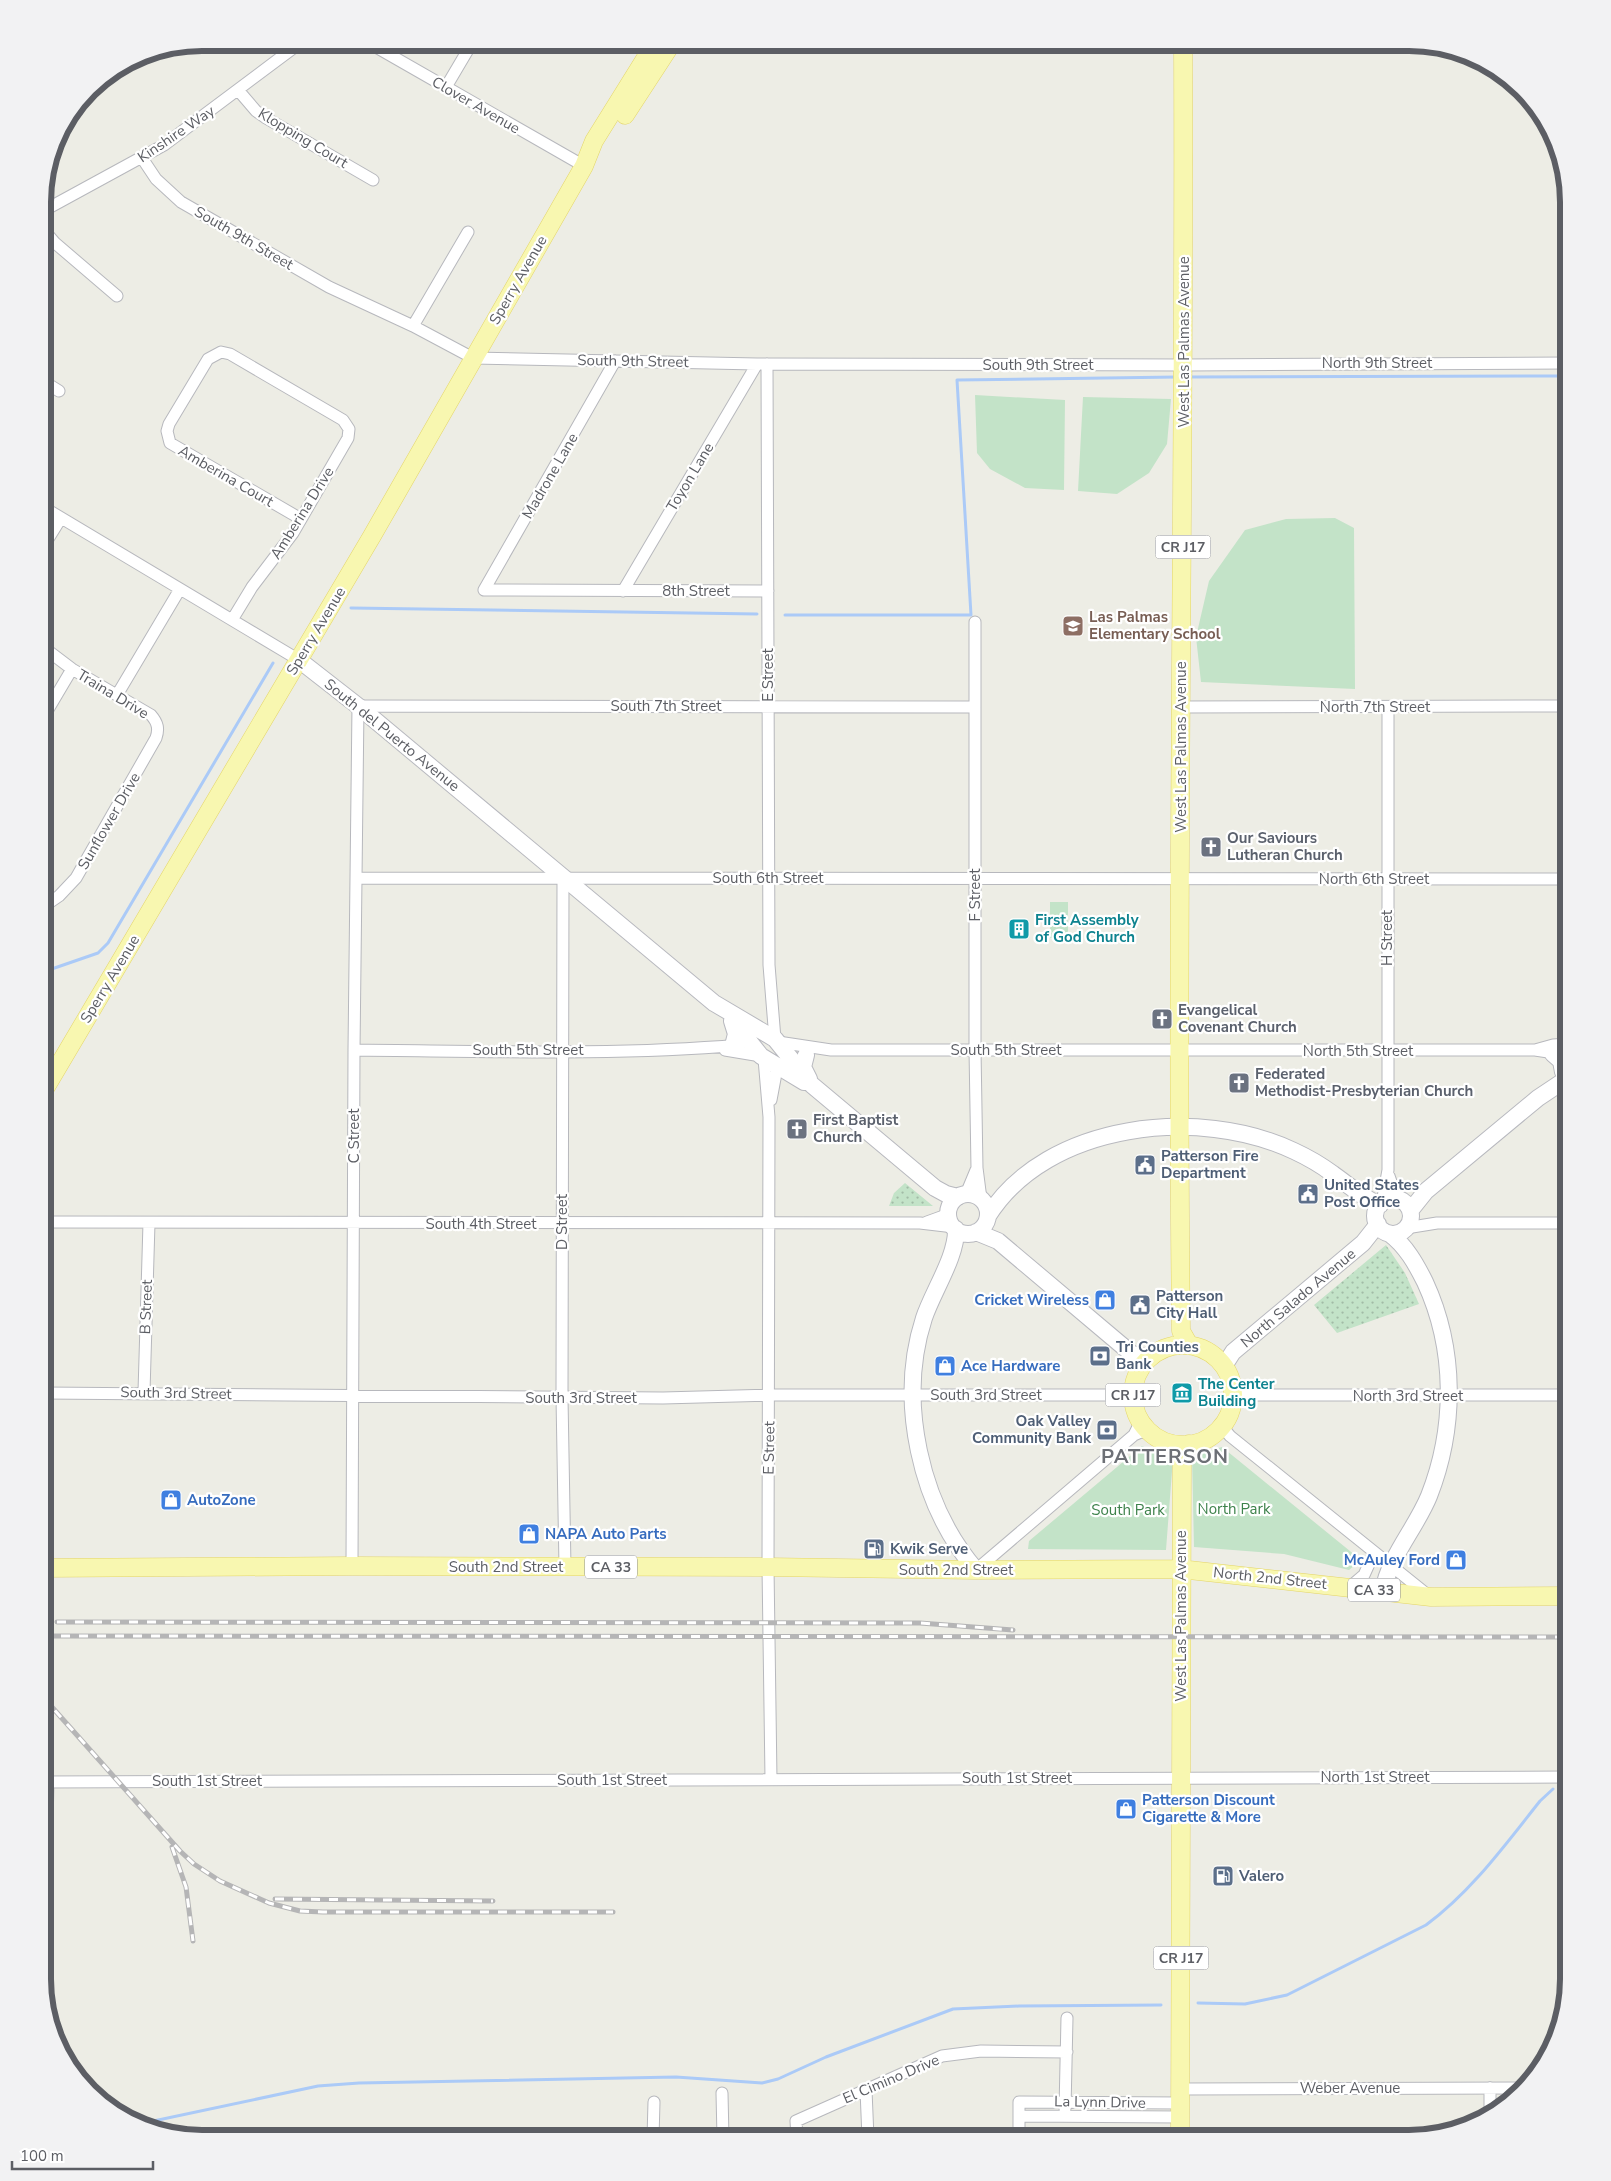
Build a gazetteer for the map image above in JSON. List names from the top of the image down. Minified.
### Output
{"streets":{"main road":["Sperry Avenue","West Las Palmas Avenue","CR J17","South 2nd Street","CA 33","North 2nd Street"],"street":["Clover Avenue","Kinshire Way","Klopping Court","South 9th Street","North 9th Street","Amberina Court","Madrone Lane","Toyon Lane","Amberina Drive","8th Street","E Street","Traina Drive","South 7th Street","North 7th Street","South del Puerto Avenue","Sunflower Drive","South 6th Street","North 6th Street","F Street","H Street","South 5th Street","North 5th Street","C Street","D Street","South 4th Street","North Salado Avenue","B Street","South 3rd Street","North 3rd Street","North 1st Street","South 1st Street","El Cimino Drive","Weber Avenue","La Lynn Drive"]},"crossings":[["Clover Avenue","Sperry Avenue"],["Kinshire Way","Klopping Court"],["Kinshire Way","South 9th Street"],["South 9th Street","Sperry Avenue"],["South 9th Street","West Las Palmas Avenue"],["South 9th Street","North 9th Street"],["South 9th Street","Madrone Lane"],["South 9th Street","Toyon Lane"],["South 9th Street","E Street"],["Sperry Avenue","South del Puerto Avenue"],["West Las Palmas Avenue","North 9th Street"],["West Las Palmas Avenue","CR J17"],["West Las Palmas Avenue","North 7th Street"],["West Las Palmas Avenue","South 6th Street"],["West Las Palmas Avenue","North 6th Street"],["West Las Palmas Avenue","South 5th Street"],["West Las Palmas Avenue","North 5th Street"],["West Las Palmas Avenue","North Salado Avenue"],["West Las Palmas Avenue","South 3rd Street"],["West Las Palmas Avenue","North 3rd Street"],["West Las Palmas Avenue","South 2nd Street"],["West Las Palmas Avenue","North 2nd Street"],["West Las Palmas Avenue","North 1st Street"],["West Las Palmas Avenue","South 1st Street"],["Amberina Court","Amberina Drive"],["Madrone Lane","8th Street"],["Toyon Lane","8th Street"],["Toyon Lane","E Street"],["Amberina Drive","South del Puerto Avenue"],["CR J17","North Salado Avenue"],["CR J17","South 3rd Street"],["CR J17","North 3rd Street"],["CR J17","North 1st Street"],["CR J17","South 1st Street"],["CR J17","Weber Avenue"],["CR J17","La Lynn Drive"],["8th Street","E Street"],["E Street","South 7th Street"],["E Street","South del Puerto Avenue"],["E Street","South 6th Street"],["E Street","South 5th Street"],["E Street","South 4th Street"],["E Street","South 3rd Street"],["E Street","South 2nd Street"],["E Street","South 1st Street"],["Traina Drive","Sunflower Drive"],["South 7th Street","South del Puerto Avenue"],["South 7th Street","F Street"],["South 7th Street","C Street"],["North 7th Street","H Street"],["South del Puerto Avenue","South 6th Street"],["South del Puerto Avenue","F Street"],["South del Puerto Avenue","South 5th Street"],["South del Puerto Avenue","C Street"],["South del Puerto Avenue","D Street"],["South del Puerto Avenue","South 4th Street"],["South 6th Street","North 6th Street"],["South 6th Street","F Street"],["South 6th Street","C Street"],["South 6th Street","D Street"],["North 6th Street","H Street"],["F Street","South 5th Street"],["F Street","South 4th Street"],["H Street","North 5th Street"],["H Street","North Salado Avenue"],["South 5th Street","North 5th Street"],["South 5th Street","C Street"],["South 5th Street","D Street"],["C Street","South 4th Street"],["C Street","South 3rd Street"],["C Street","South 2nd Street"],["D Street","South 4th Street"],["D Street","South 3rd Street"],["D Street","South 2nd Street"],["South 4th Street","B Street"],["North Salado Avenue","South 3rd Street"],["North Salado Avenue","North 3rd Street"],["B Street","South 3rd Street"],["South 3rd Street","North 3rd Street"],["South 2nd Street","North 2nd Street"],["North 1st Street","South 1st Street"],["Weber Avenue","La Lynn Drive"]],"districts":["PATTERSON"],"parks":["North Park","South Park"],"places":{"school or university":["Las Palmas Elementary School"],"church":["Our Saviours Lutheran Church","Evangelical Covenant Church","Federated Methodist-Presbyterian Church","First Baptist Church"],"building":["First Assembly of God Church"],"public building":["Patterson Fire Department","United States Post Office","Patterson City Hall"],"shop":["Cricket Wireless","Ace Hardware","AutoZone","NAPA Auto Parts","McAuley Ford","Patterson Discount Cigarette & More"],"bank":["Tri Counties Bank","Oak Valley Community Bank"],"museum":["The Center Building"],"fuel station":["Kwik Serve","Valero"]},"scale_bar":"100 m"}
